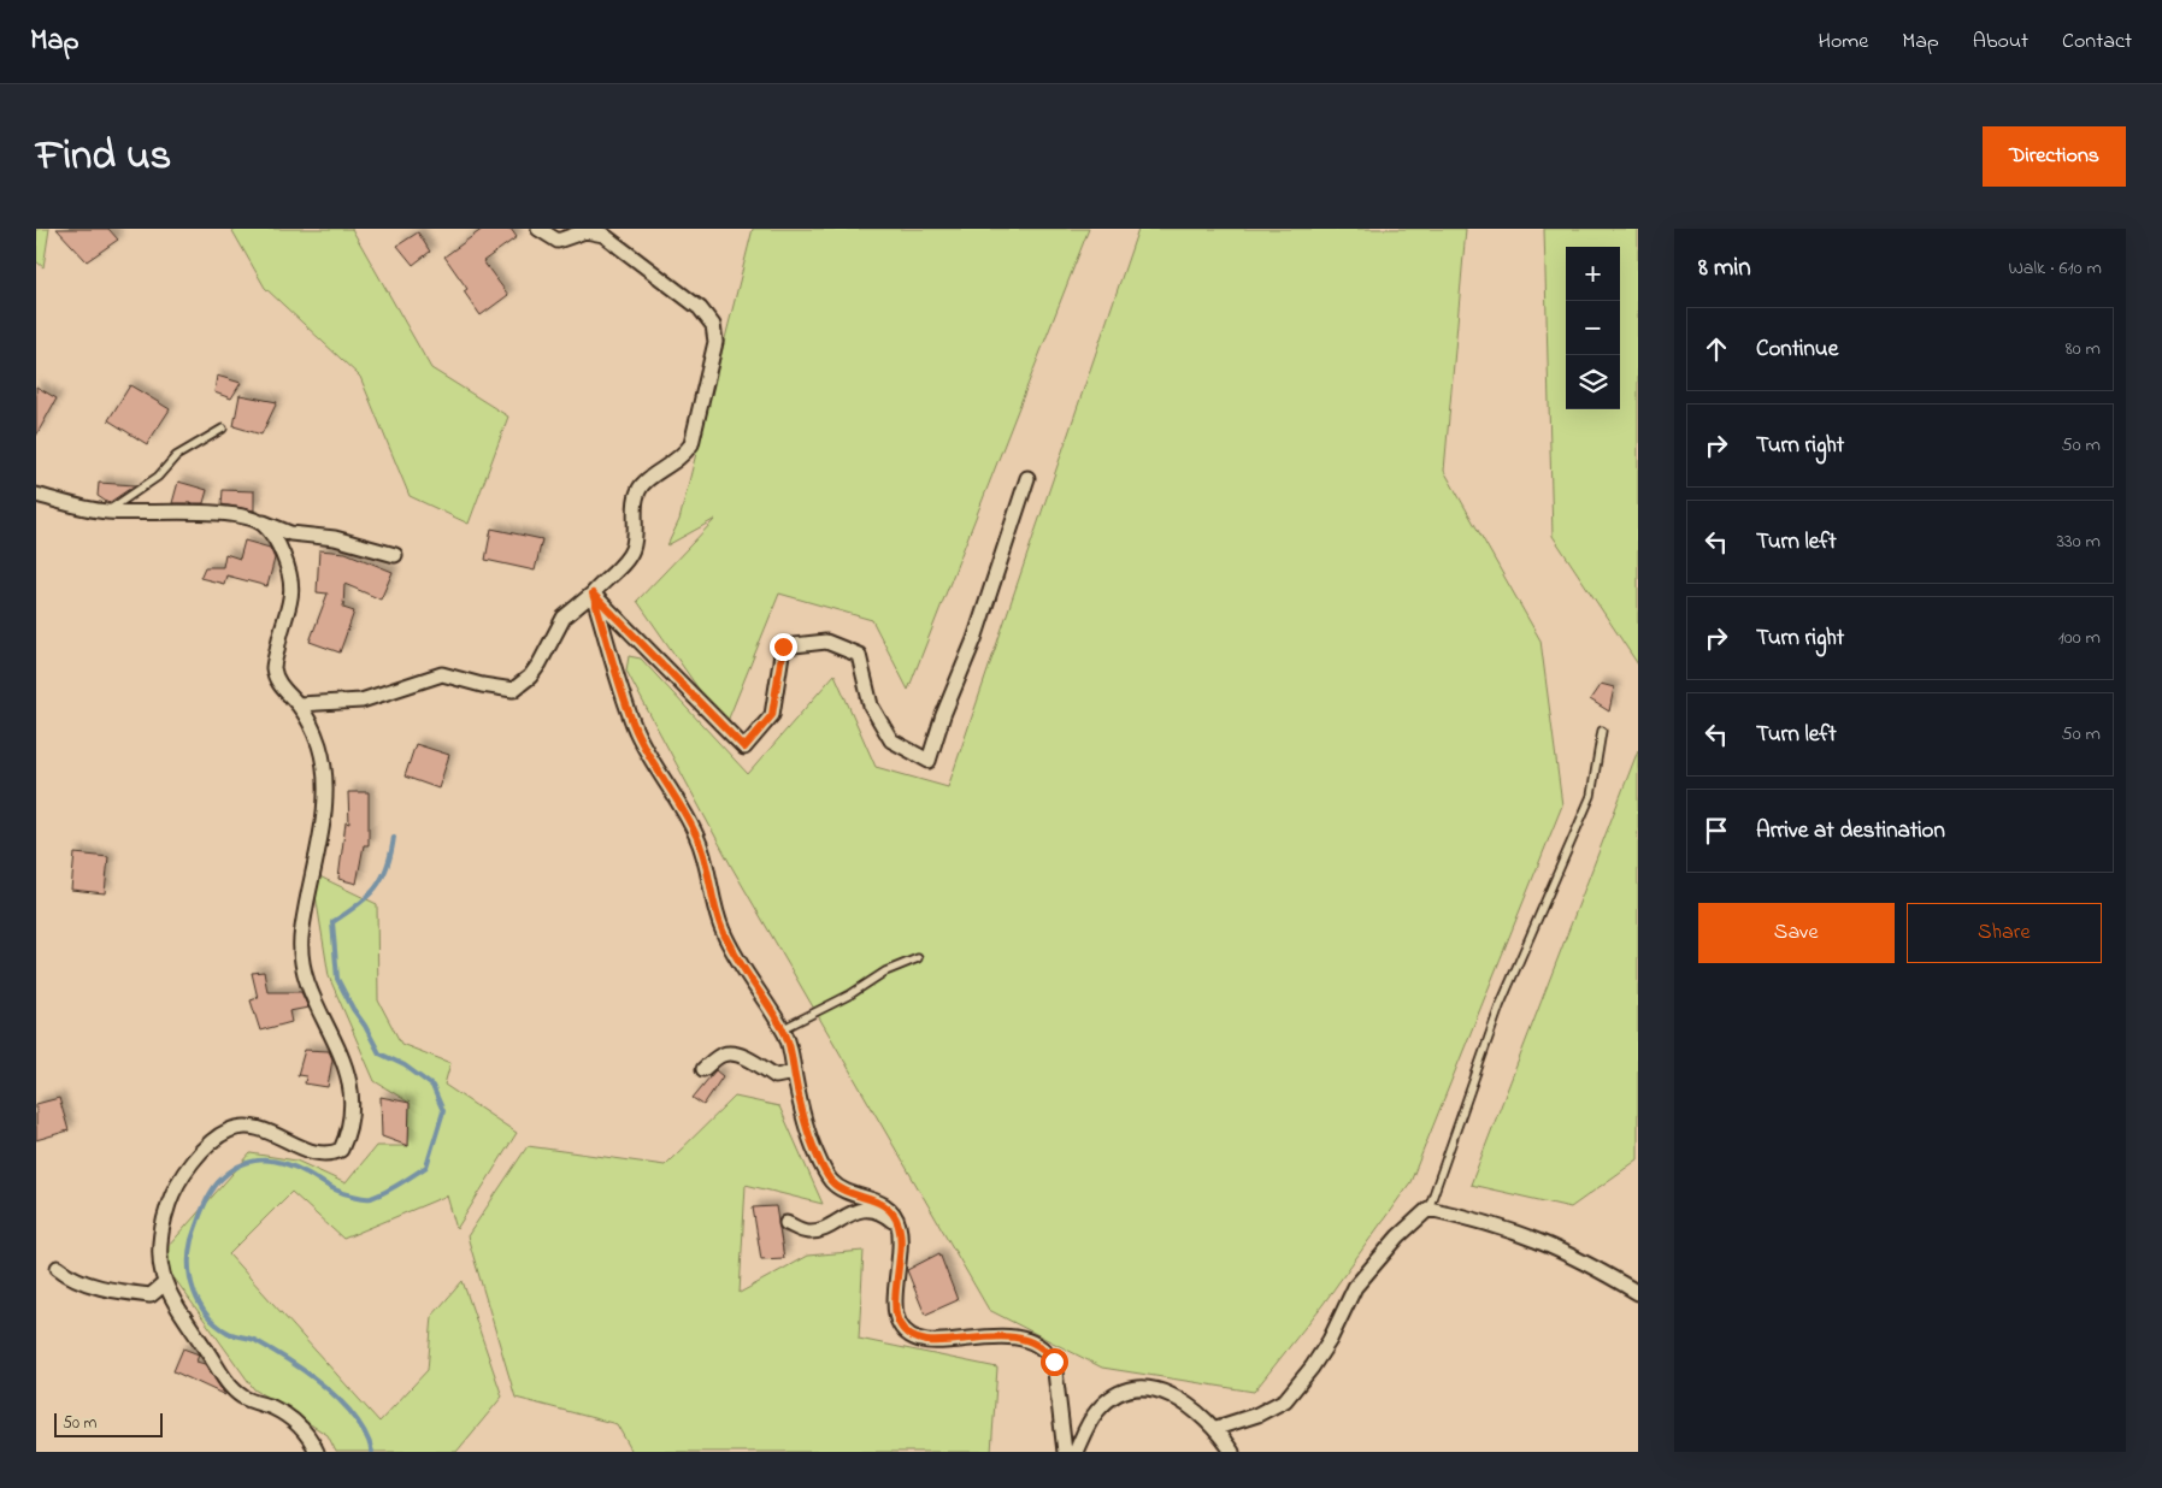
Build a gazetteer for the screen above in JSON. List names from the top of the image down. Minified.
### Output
{"scale_bar":"50 m","page":{"header":"Map","nav":["Home","Map","About","Contact"],"title":"Find us","buttons":["Directions",["Save","Share"]],"heading":["8 min","Walk · 610 m"],"map_buttons":["+","−"],"list":[["Continue","80 m"],["Turn right","50 m"],["Turn left","330 m"],["Turn right","100 m"],["Turn left","50 m"],"Arrive at destination"],"scale":"50 m"}}
